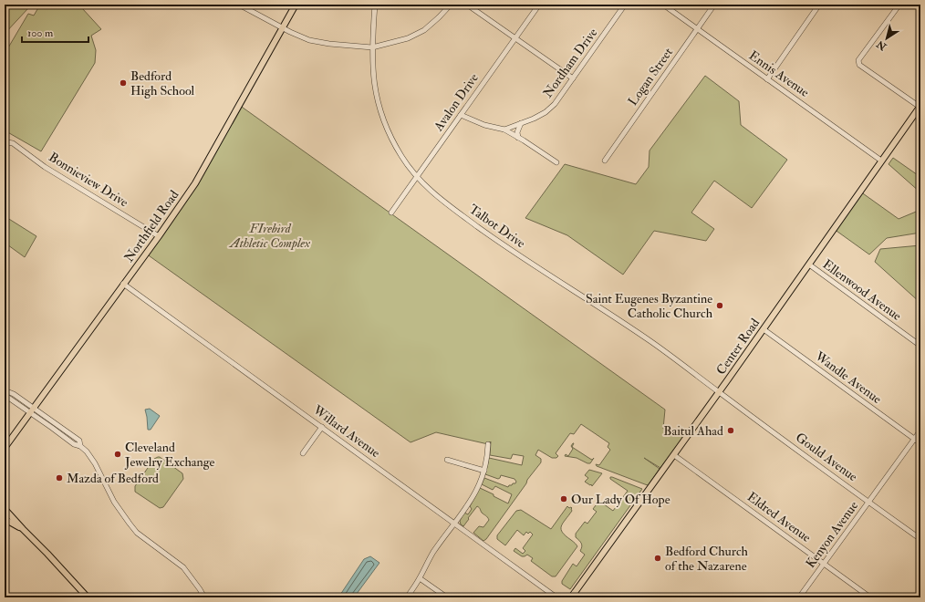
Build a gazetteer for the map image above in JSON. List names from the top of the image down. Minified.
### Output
{"streets":{"main road":["Northfield Road","Center Road"],"street":["Nordham Drive","Ennis Avenue","Logan Street","Avalon Drive","Bonnieview Drive","Talbot Drive","Ellenwood Avenue","Wandle Avenue","Willard Avenue","Gould Avenue","Eldred Avenue","Kenyon Avenue"]},"crossings":[["Ennis Avenue","Logan Street"],["Ennis Avenue","Center Road"],["Avalon Drive","Talbot Drive"],["Bonnieview Drive","Northfield Road"],["Northfield Road","Willard Avenue"],["Talbot Drive","Center Road"],["Talbot Drive","Gould Avenue"],["Ellenwood Avenue","Center Road"],["Center Road","Wandle Avenue"],["Center Road","Gould Avenue"],["Center Road","Eldred Avenue"],["Wandle Avenue","Kenyon Avenue"],["Gould Avenue","Kenyon Avenue"],["Eldred Avenue","Kenyon Avenue"]],"parks":["FIrebird Athletic Complex"],"places":["Bedford High School","Saint Eugenes Byzantine Catholic Church","Baitul Ahad","Cleveland Jewelry Exchange","Mazda of Bedford","Our Lady Of Hope","Bedford Church of the Nazarene"],"scale_bar":"100 m","north":"bottom left"}
